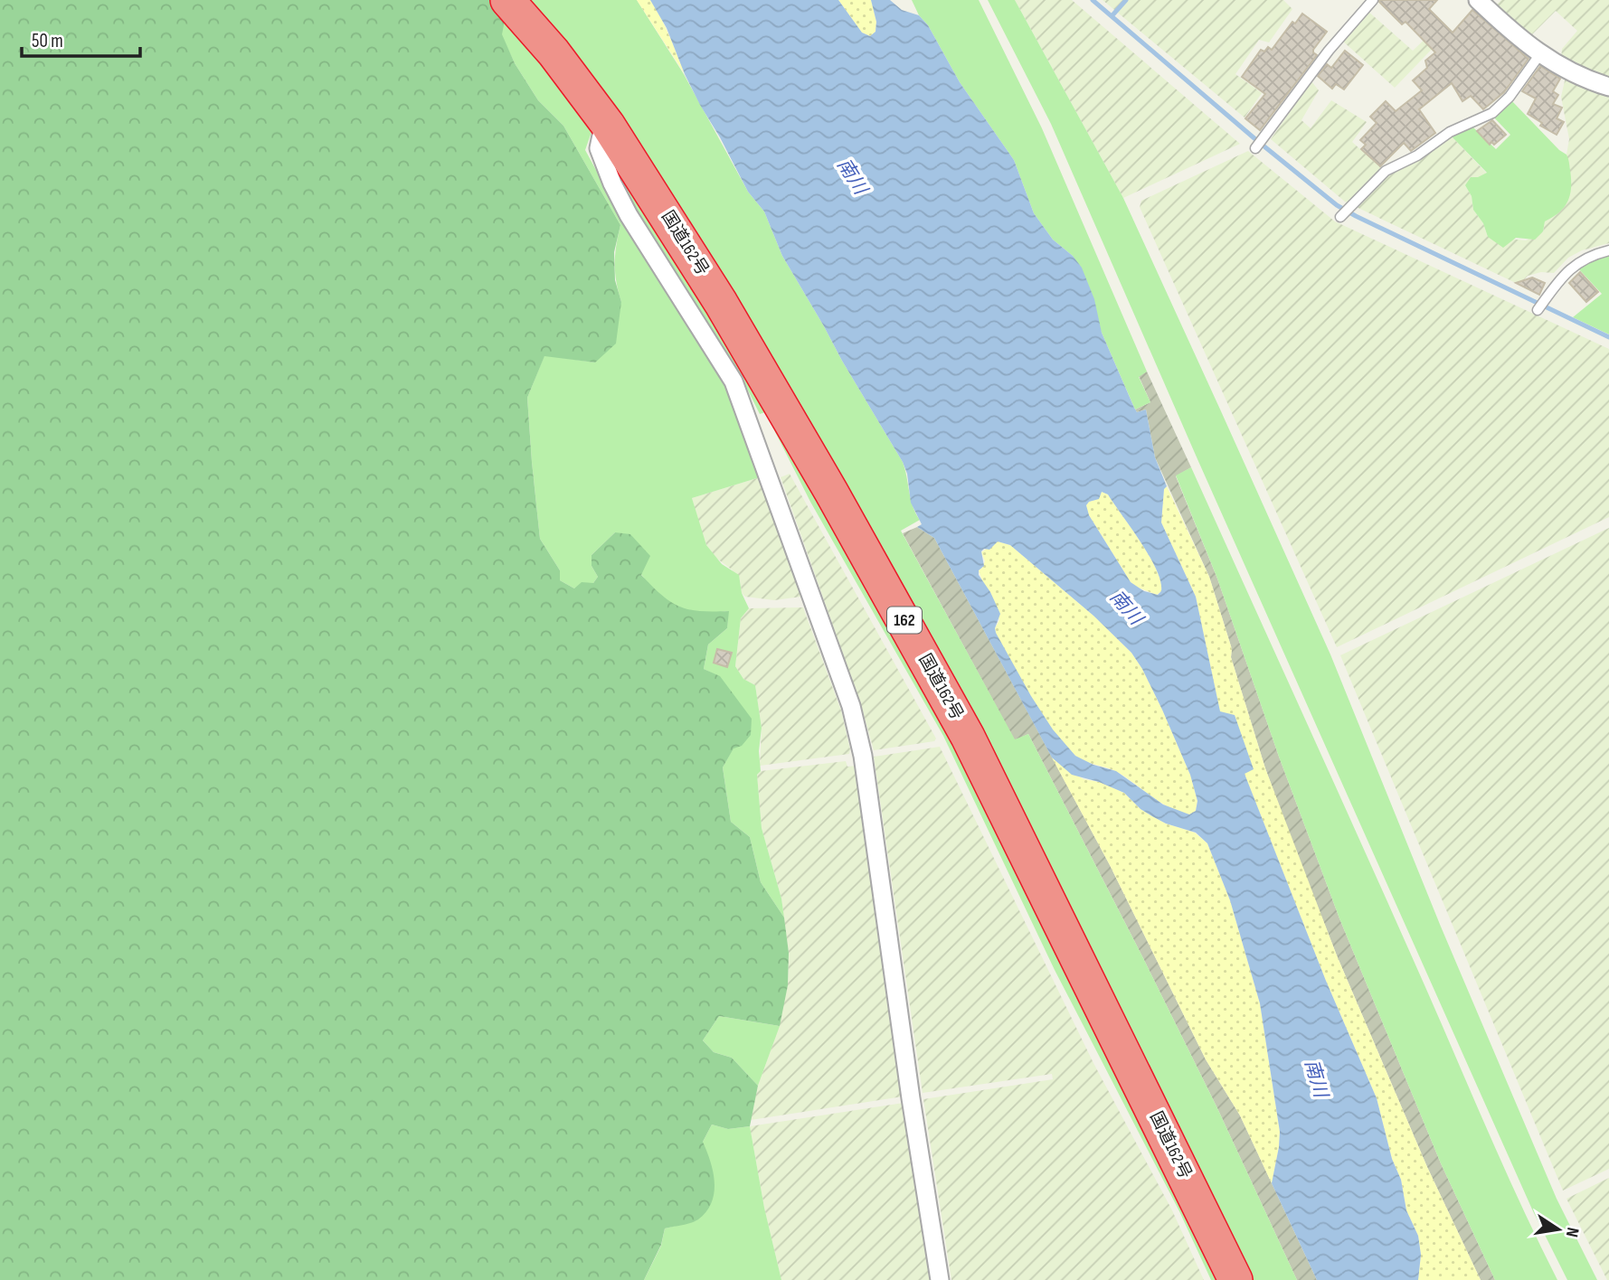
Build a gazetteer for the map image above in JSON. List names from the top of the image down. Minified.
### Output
{"streets":{"highway":["国道162号","162"]},"water":["南川"],"scale_bar":"50 m","north":"right"}
